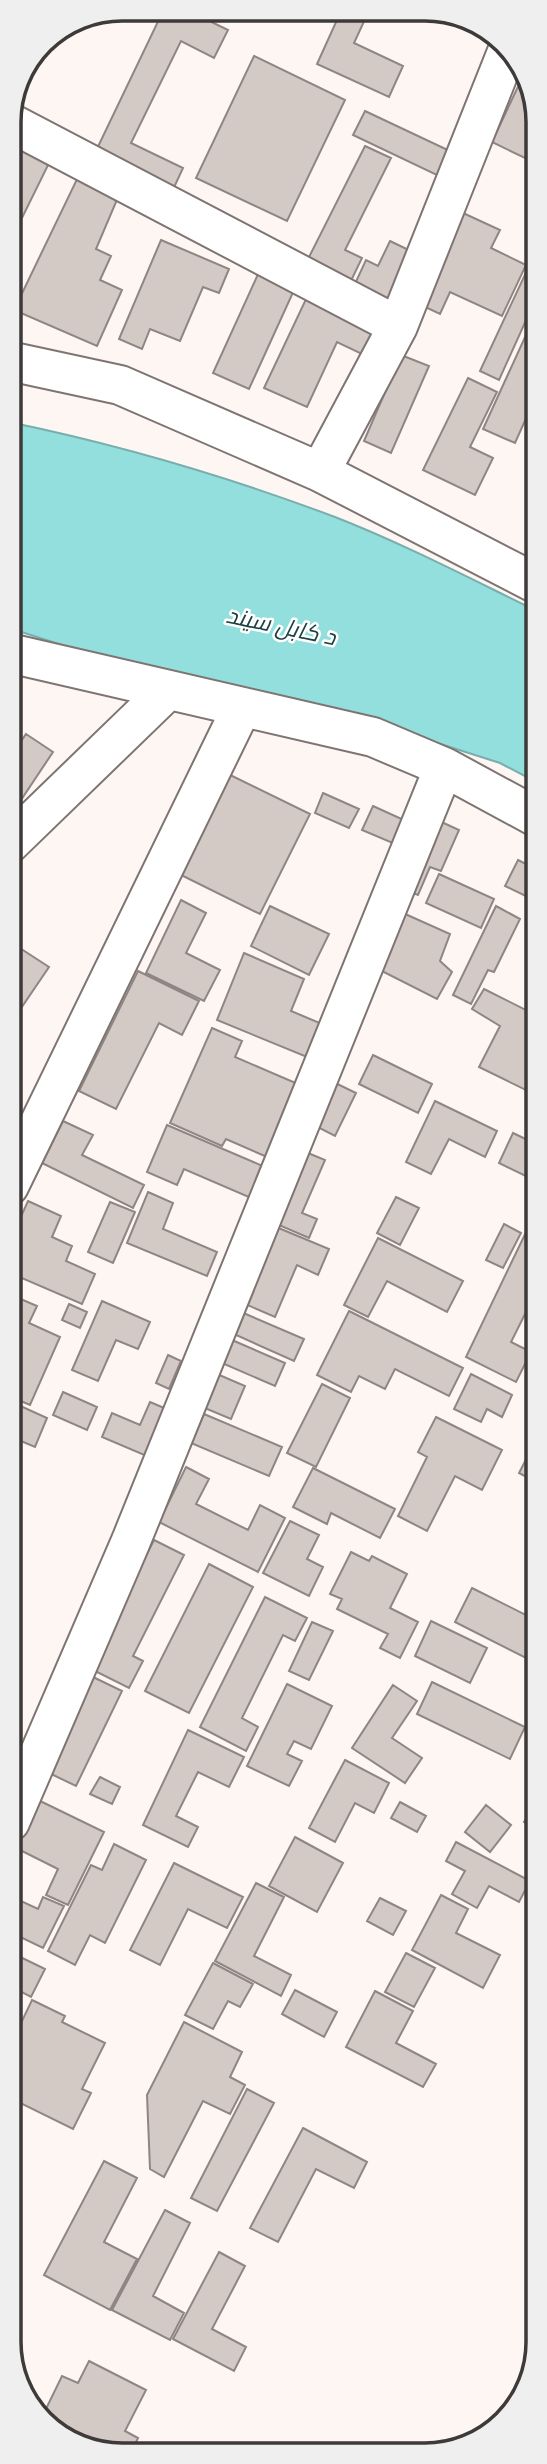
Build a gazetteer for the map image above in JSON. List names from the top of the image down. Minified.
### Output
{"water":["د کابل سيند"]}
